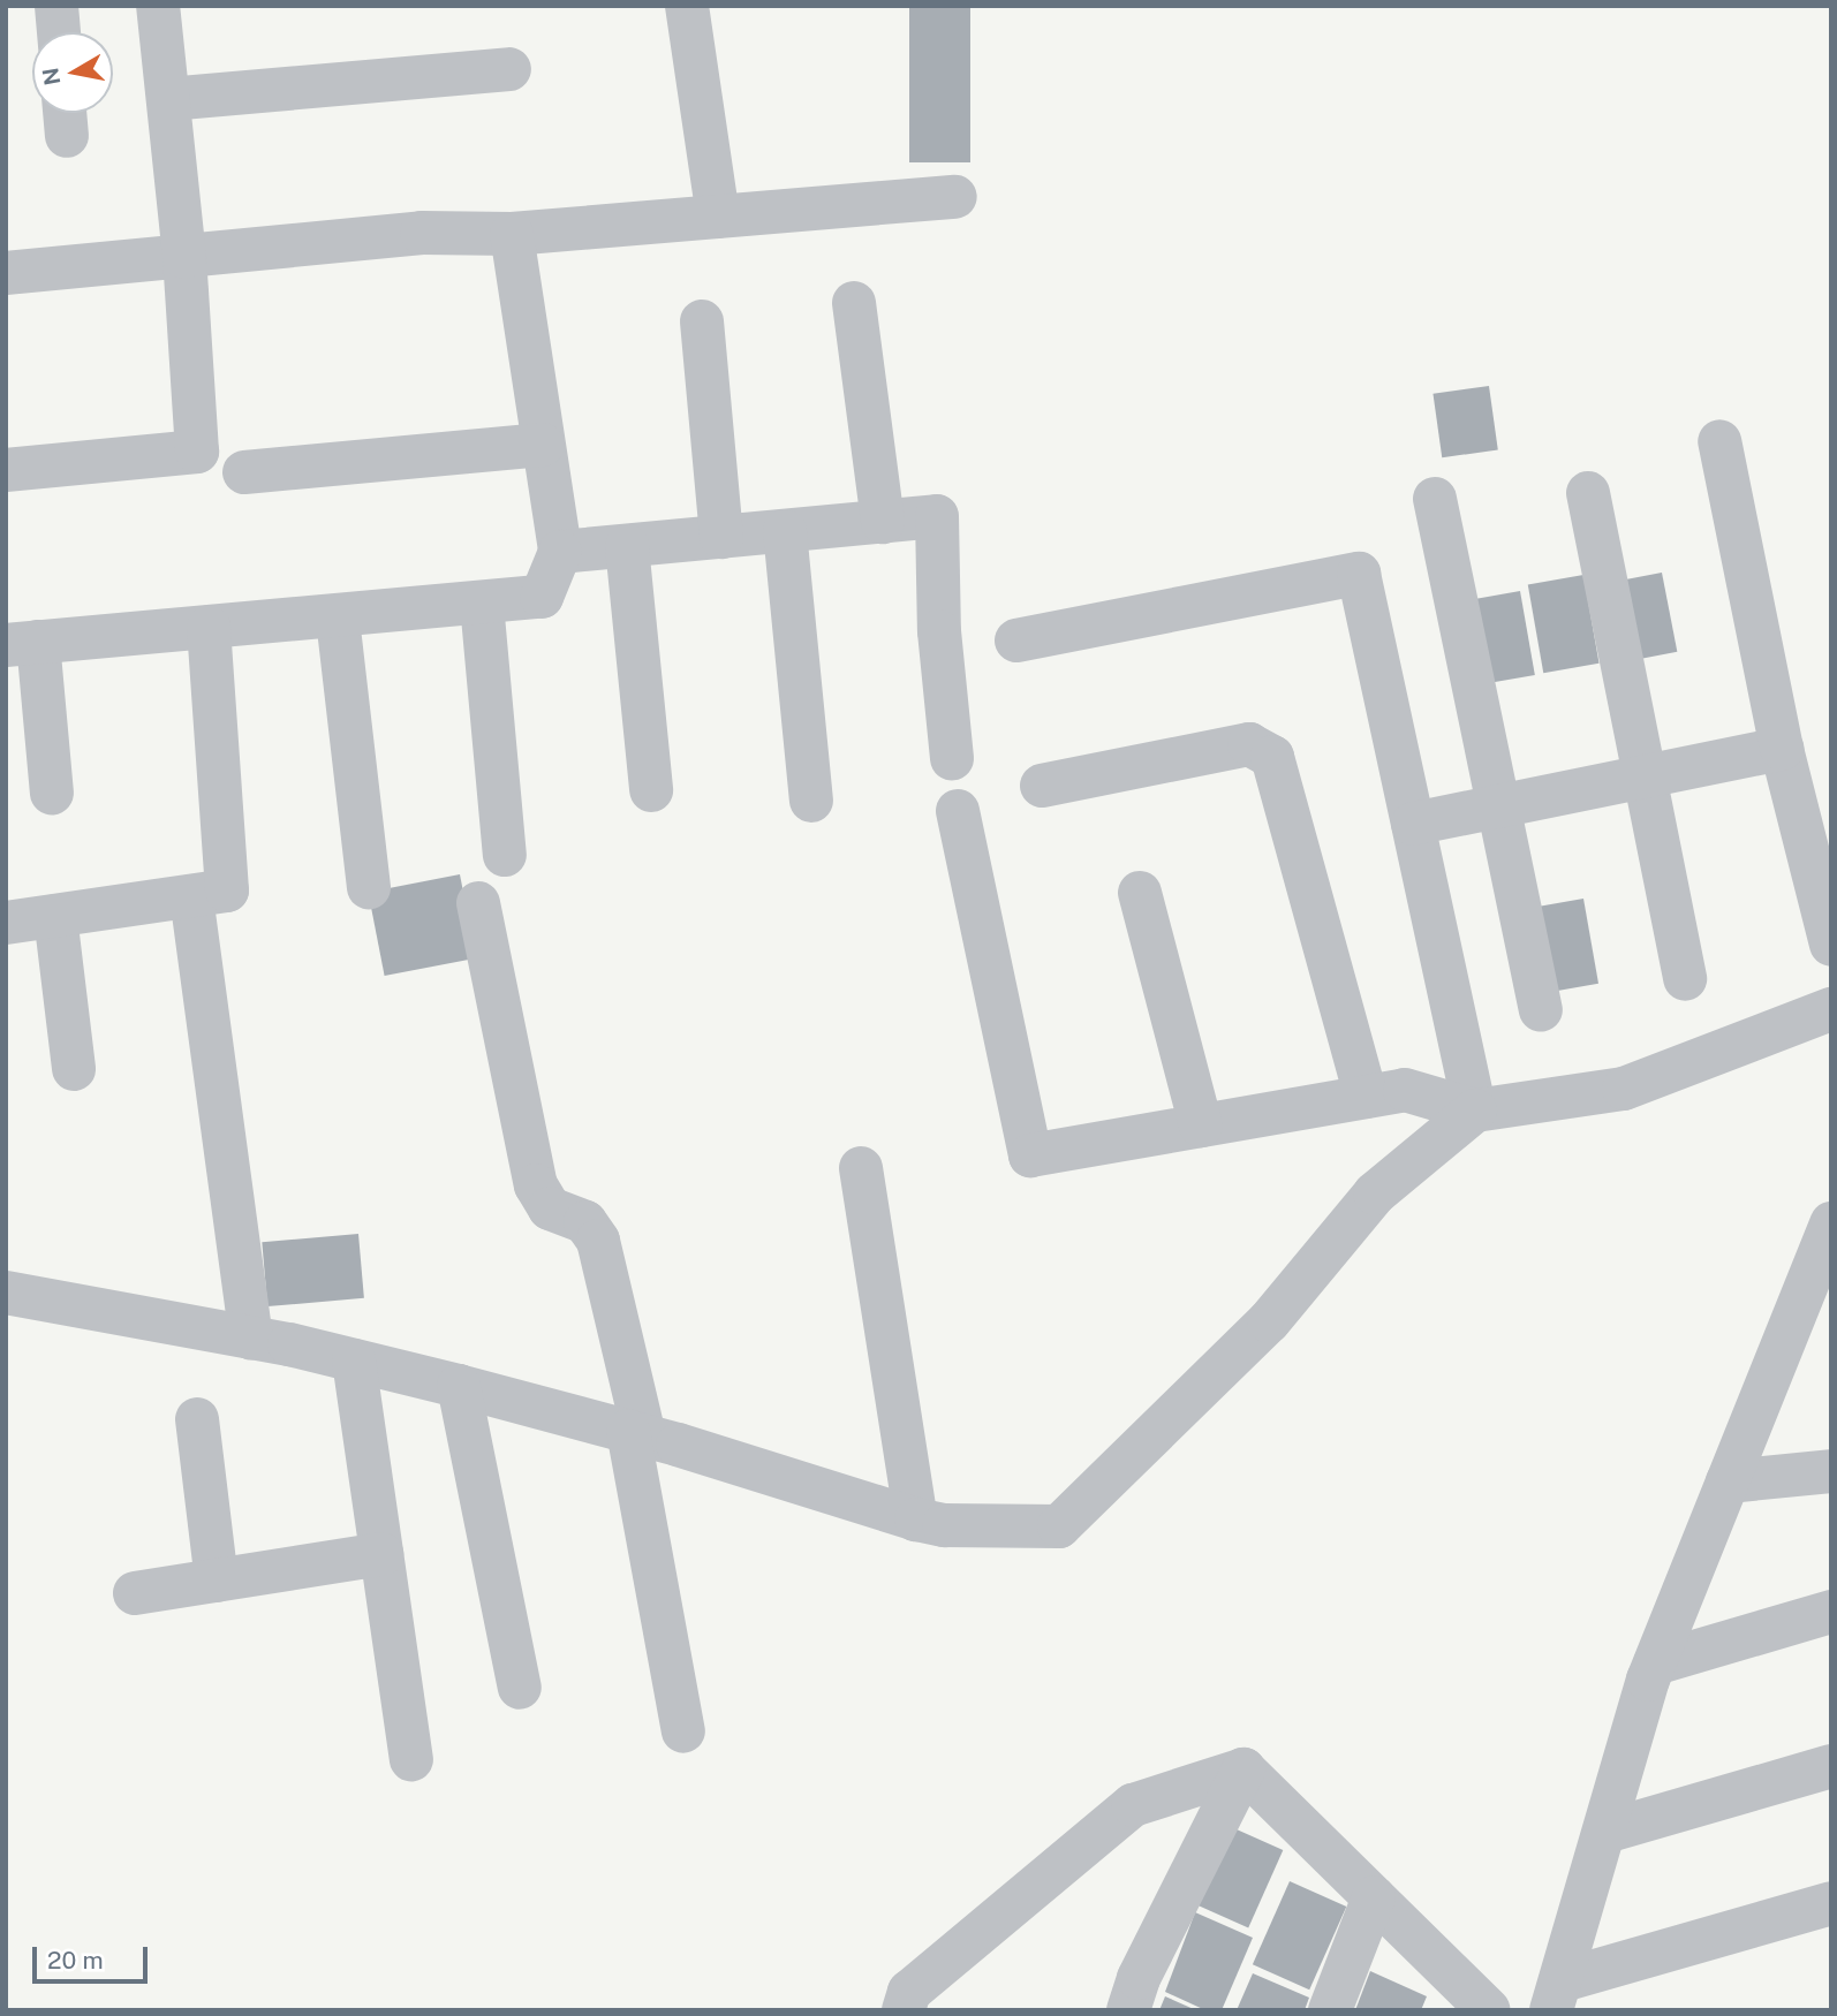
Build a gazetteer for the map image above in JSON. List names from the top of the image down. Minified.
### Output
{"scale_bar":"20 m","north":"left"}
